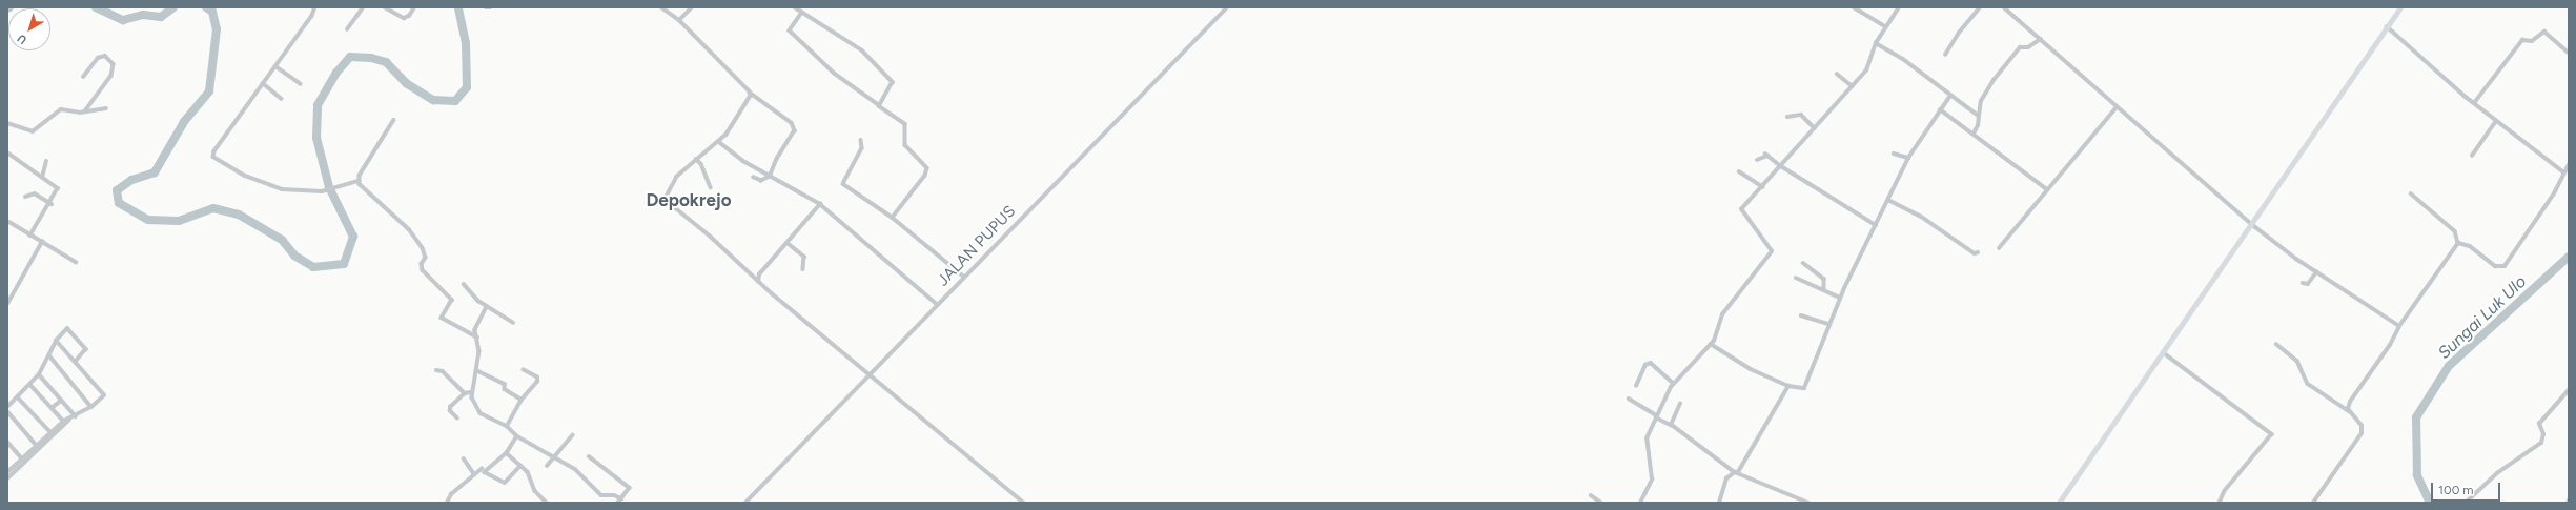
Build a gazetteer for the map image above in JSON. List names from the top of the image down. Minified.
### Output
{"streets":{"street":["JALAN PUPUS"]},"districts":["Depokrejo"],"water":["Sungai Luk Ulo"],"scale_bar":"100 m","north":"bottom left"}
